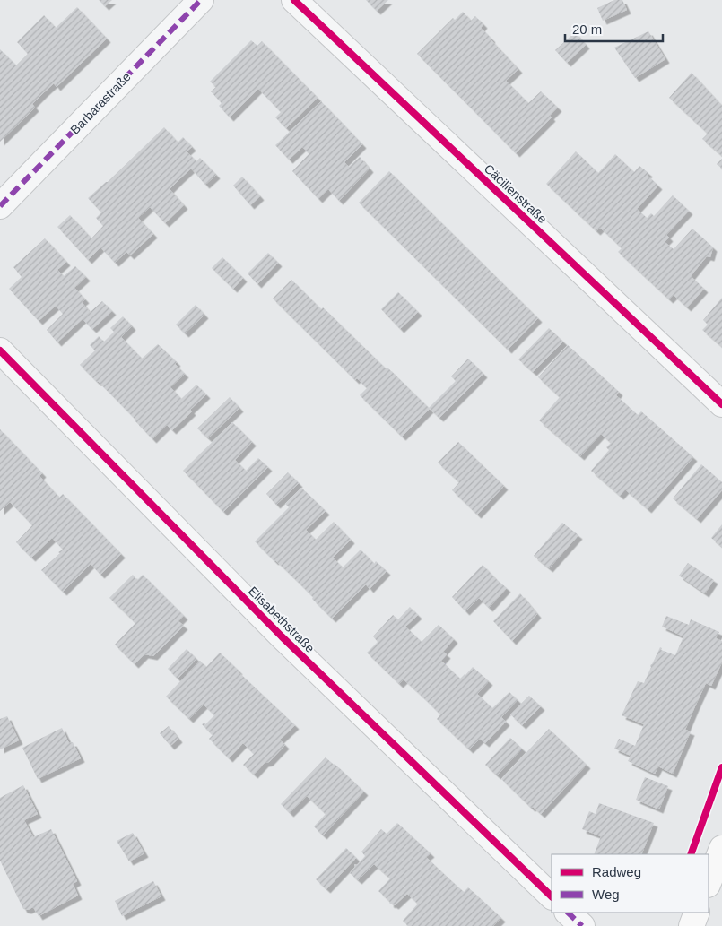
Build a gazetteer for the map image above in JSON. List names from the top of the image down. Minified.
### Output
{"streets":{"street":["Barbarastraße","Cäcilienstraße","Elisabethstraße"]},"legend":["Radweg","Weg"],"scale_bar":"20 m"}
